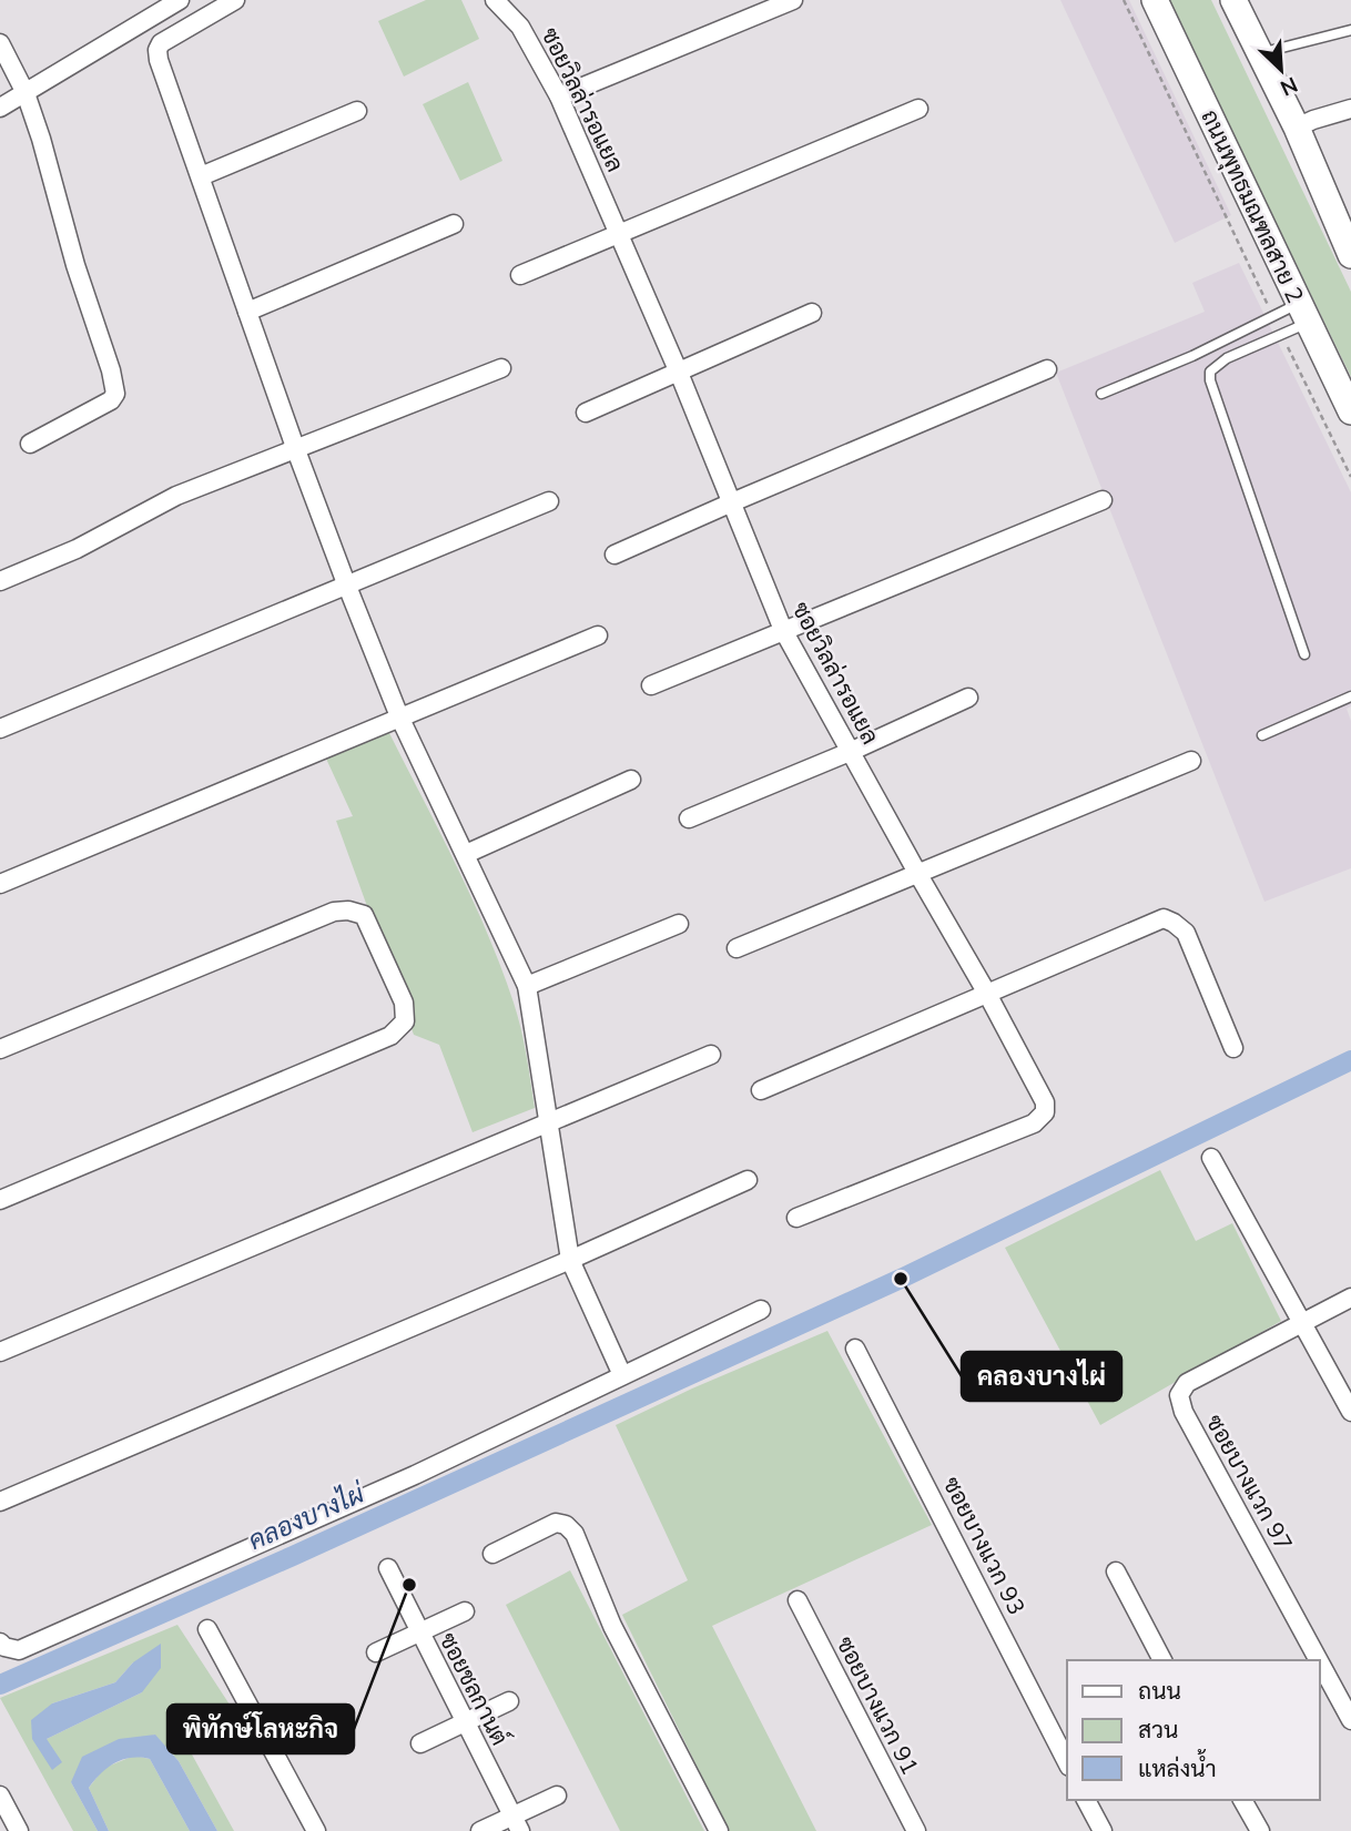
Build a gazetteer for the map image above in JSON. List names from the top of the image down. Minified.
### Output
{"streets":{"main road":["ถนนพุทธมณฑลสาย 2"],"street":["ซอยวิลล่ารอแยล","ซอยบางแวก 97","ซอยบางแวก 93","ซอยชลกานต์","ซอยบางแวก 91"]},"water":["คลองบางไผ่"],"places":["คลองบางไผ่","พิทักษ์โลหะกิจ"],"legend":["ถนน","สวน","แหล่งน้ำ"],"north":"bottom right"}
